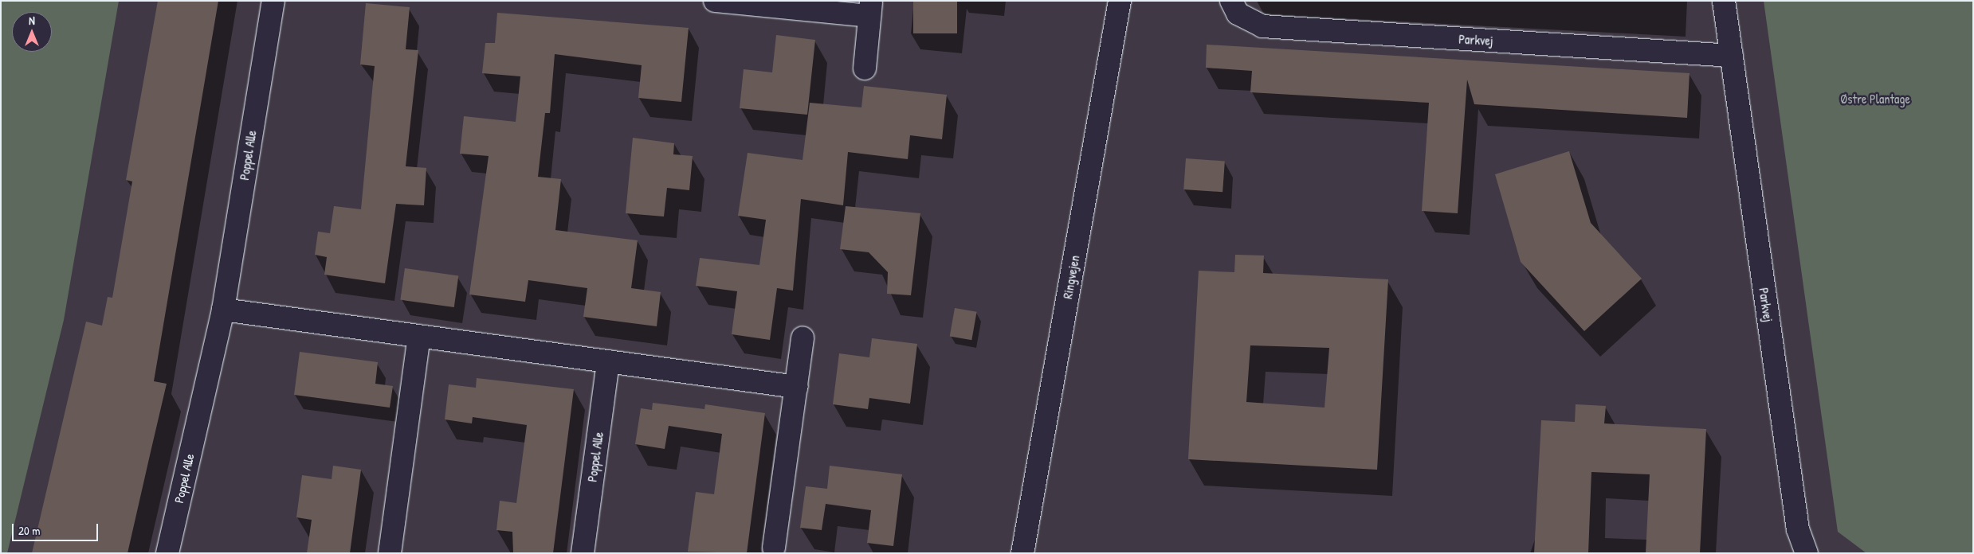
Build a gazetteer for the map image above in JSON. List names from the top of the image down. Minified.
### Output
{"streets":{"street":["Parkvej","Poppel Alle","Ringvejen"]},"parks":["Østre Plantage"],"scale_bar":"20 m","north":"top"}
